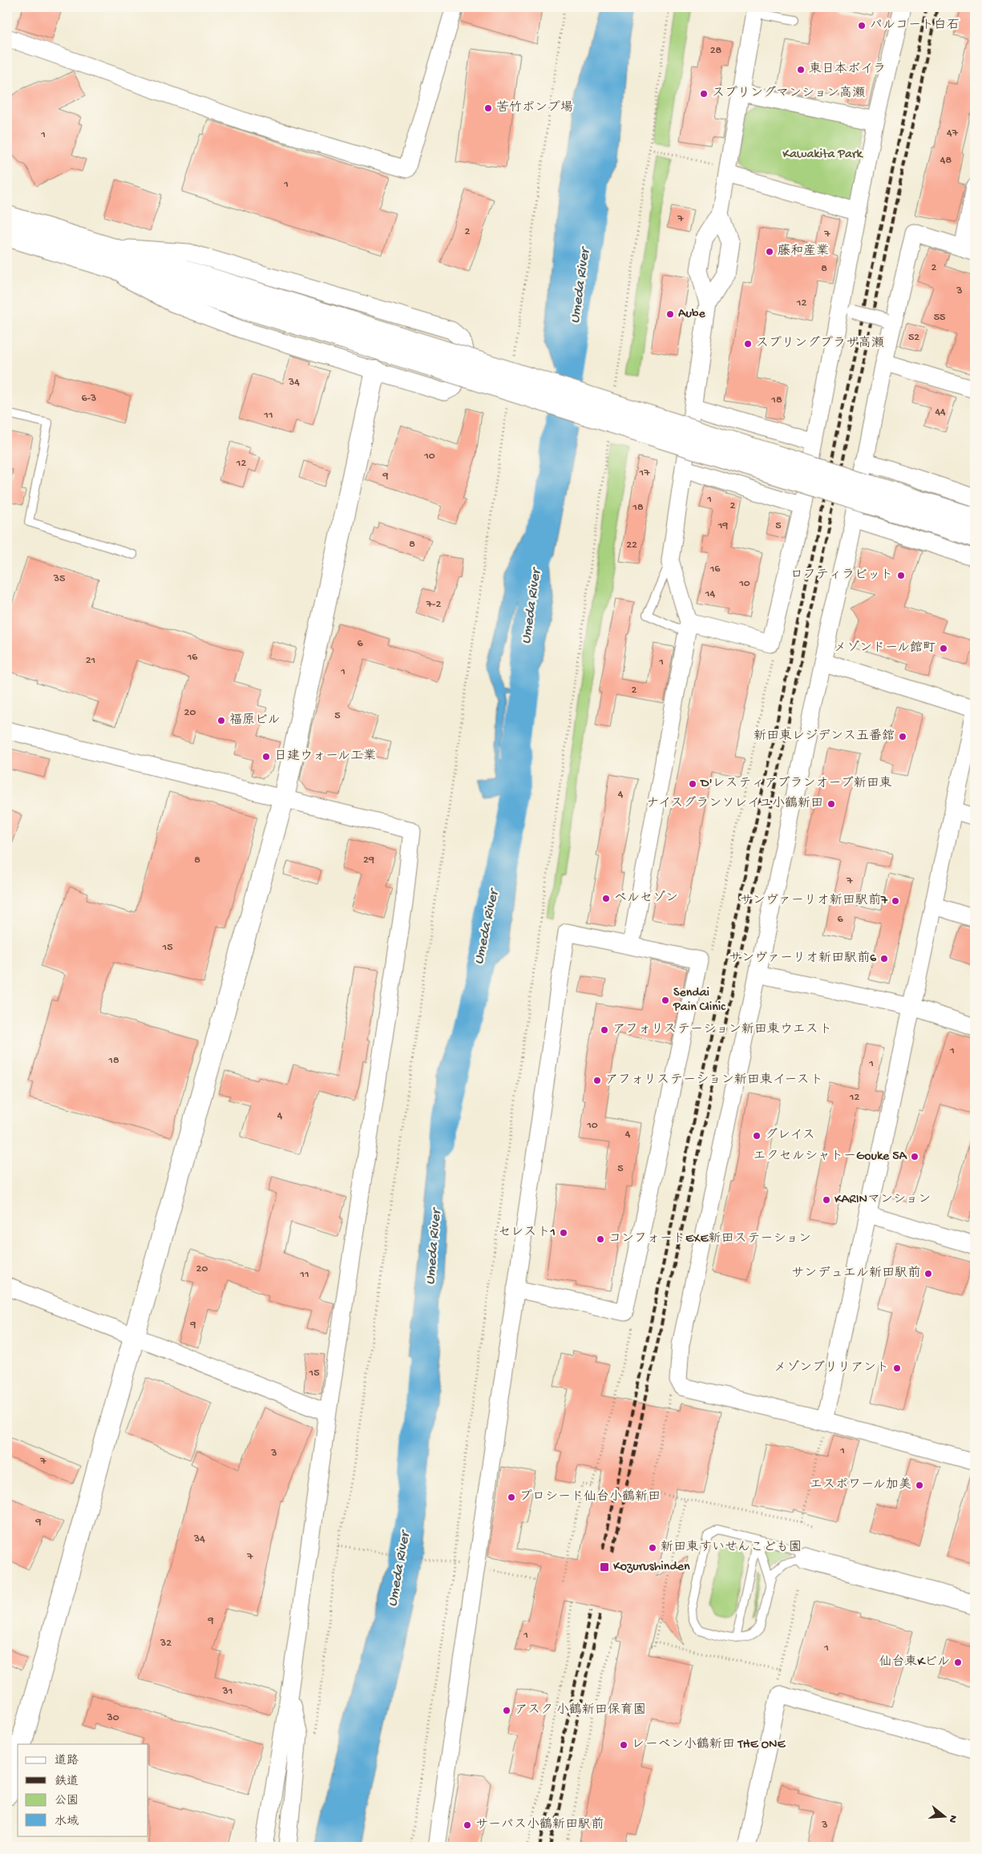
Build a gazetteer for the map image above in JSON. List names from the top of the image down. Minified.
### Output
{"water":["Umeda River"],"parks":["Kawakita Park"],"places":{"other":["パルコート白石","東日本ボイラ","スプリングマンション高瀬","苦竹ポンプ場","藤和産業","Aube","スプリングプラザ高瀬","ロフティラビット","メゾンドール館町","福原ビル","新田東レジデンス五番舘","日建ウォール工業","D'レスティアブランオーブ新田東","ナイスグランソレイユ小鶴新田","ベルセゾン","サンヴァーリオ新田駅前7","サンヴァーリオ新田駅前6","Sendai Pain Clinic","アフォリステーション新田東ウエスト","アフォリステーション新田東イースト","グレイス","エクセルシャトーGouke 5A","KARINマンション","セレスト1","コンフォートEXE新田ステーション","サンデュエル新田駅前","メゾンブリリアント","エスポワール加美","プロシード仙台小鶴新田","新田東すいせんこども園","仙台東Kビル","アスク 小鶴新田保育園","レーベン小鶴新田 THE ONE","サーパス小鶴新田駅前"],"transit":["Kozurushinden"]},"house_numbers":["28","47","1","48","1","7","2","7","2","8","3","12","55","52","34","6-3","18","44","11","10","12","17","9","1","2","18","19","5","8","22","16","35","10","14","7-2","6","16","21","1","1","2","20","5","4","8","29","7","6","15","1","18","1","12","4","10","4","5","20","11","9","15","1","3","7","9","34","7","9","1","32","1","31","30","3"],"legend":["道路","鉄道","公園","水域"],"north":"right"}
